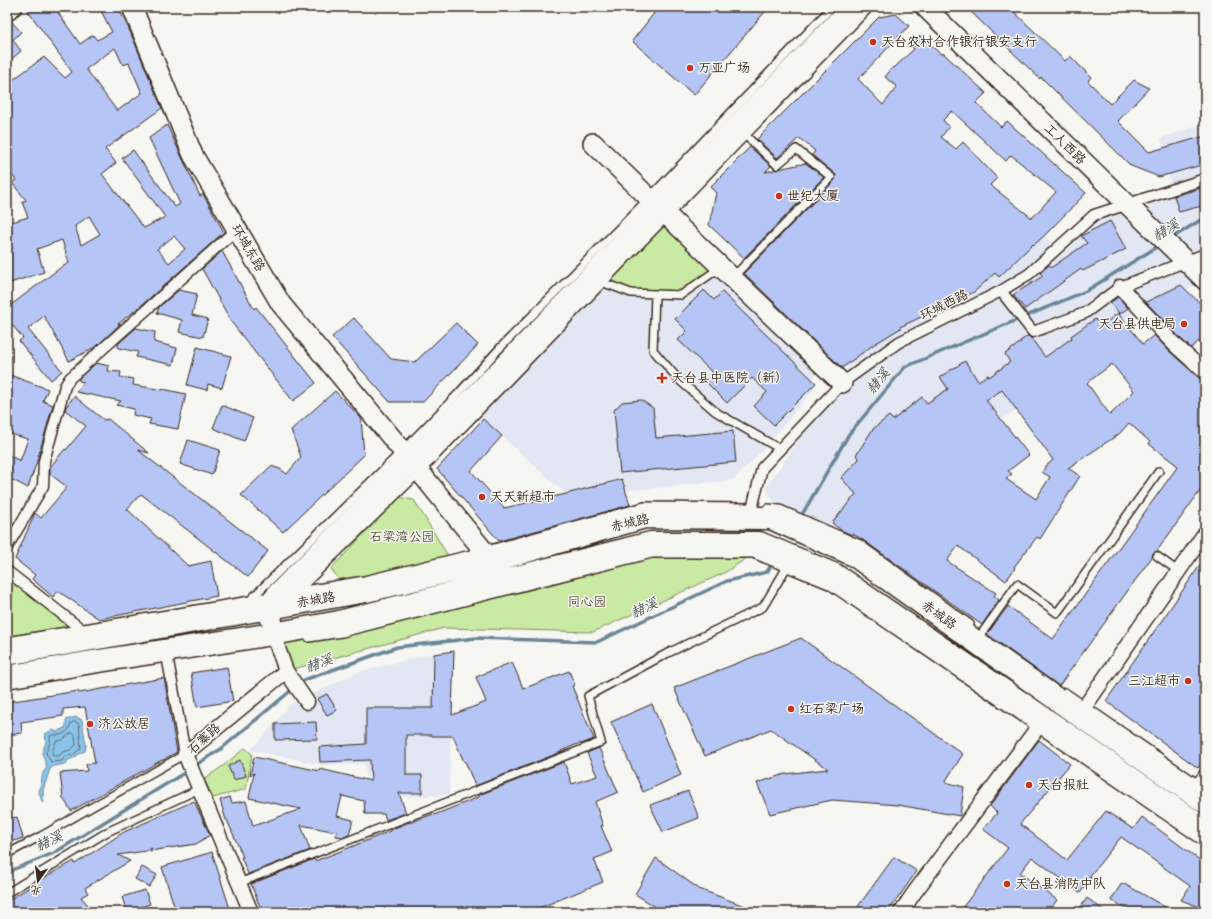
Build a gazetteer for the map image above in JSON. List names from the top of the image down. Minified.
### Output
{"streets":{"main road":["工人西路","环城东路","赤城路"],"street":["环城西路","石寨路"]},"crossings":[["工人西路","环城西路"],["环城东路","赤城路"],["环城西路","赤城路"]],"water":["赭溪"],"parks":["石梁湾公园","同心园"],"places":{"other":["天台农村合作银行银安支行","万亚广场","世纪大厦","天台县供电局","天天新超市","三江超市","红石梁广场","济公故居","天台报社","天台县消防中队"],"health":["天台县中医院（新）"]},"north":"bottom"}
